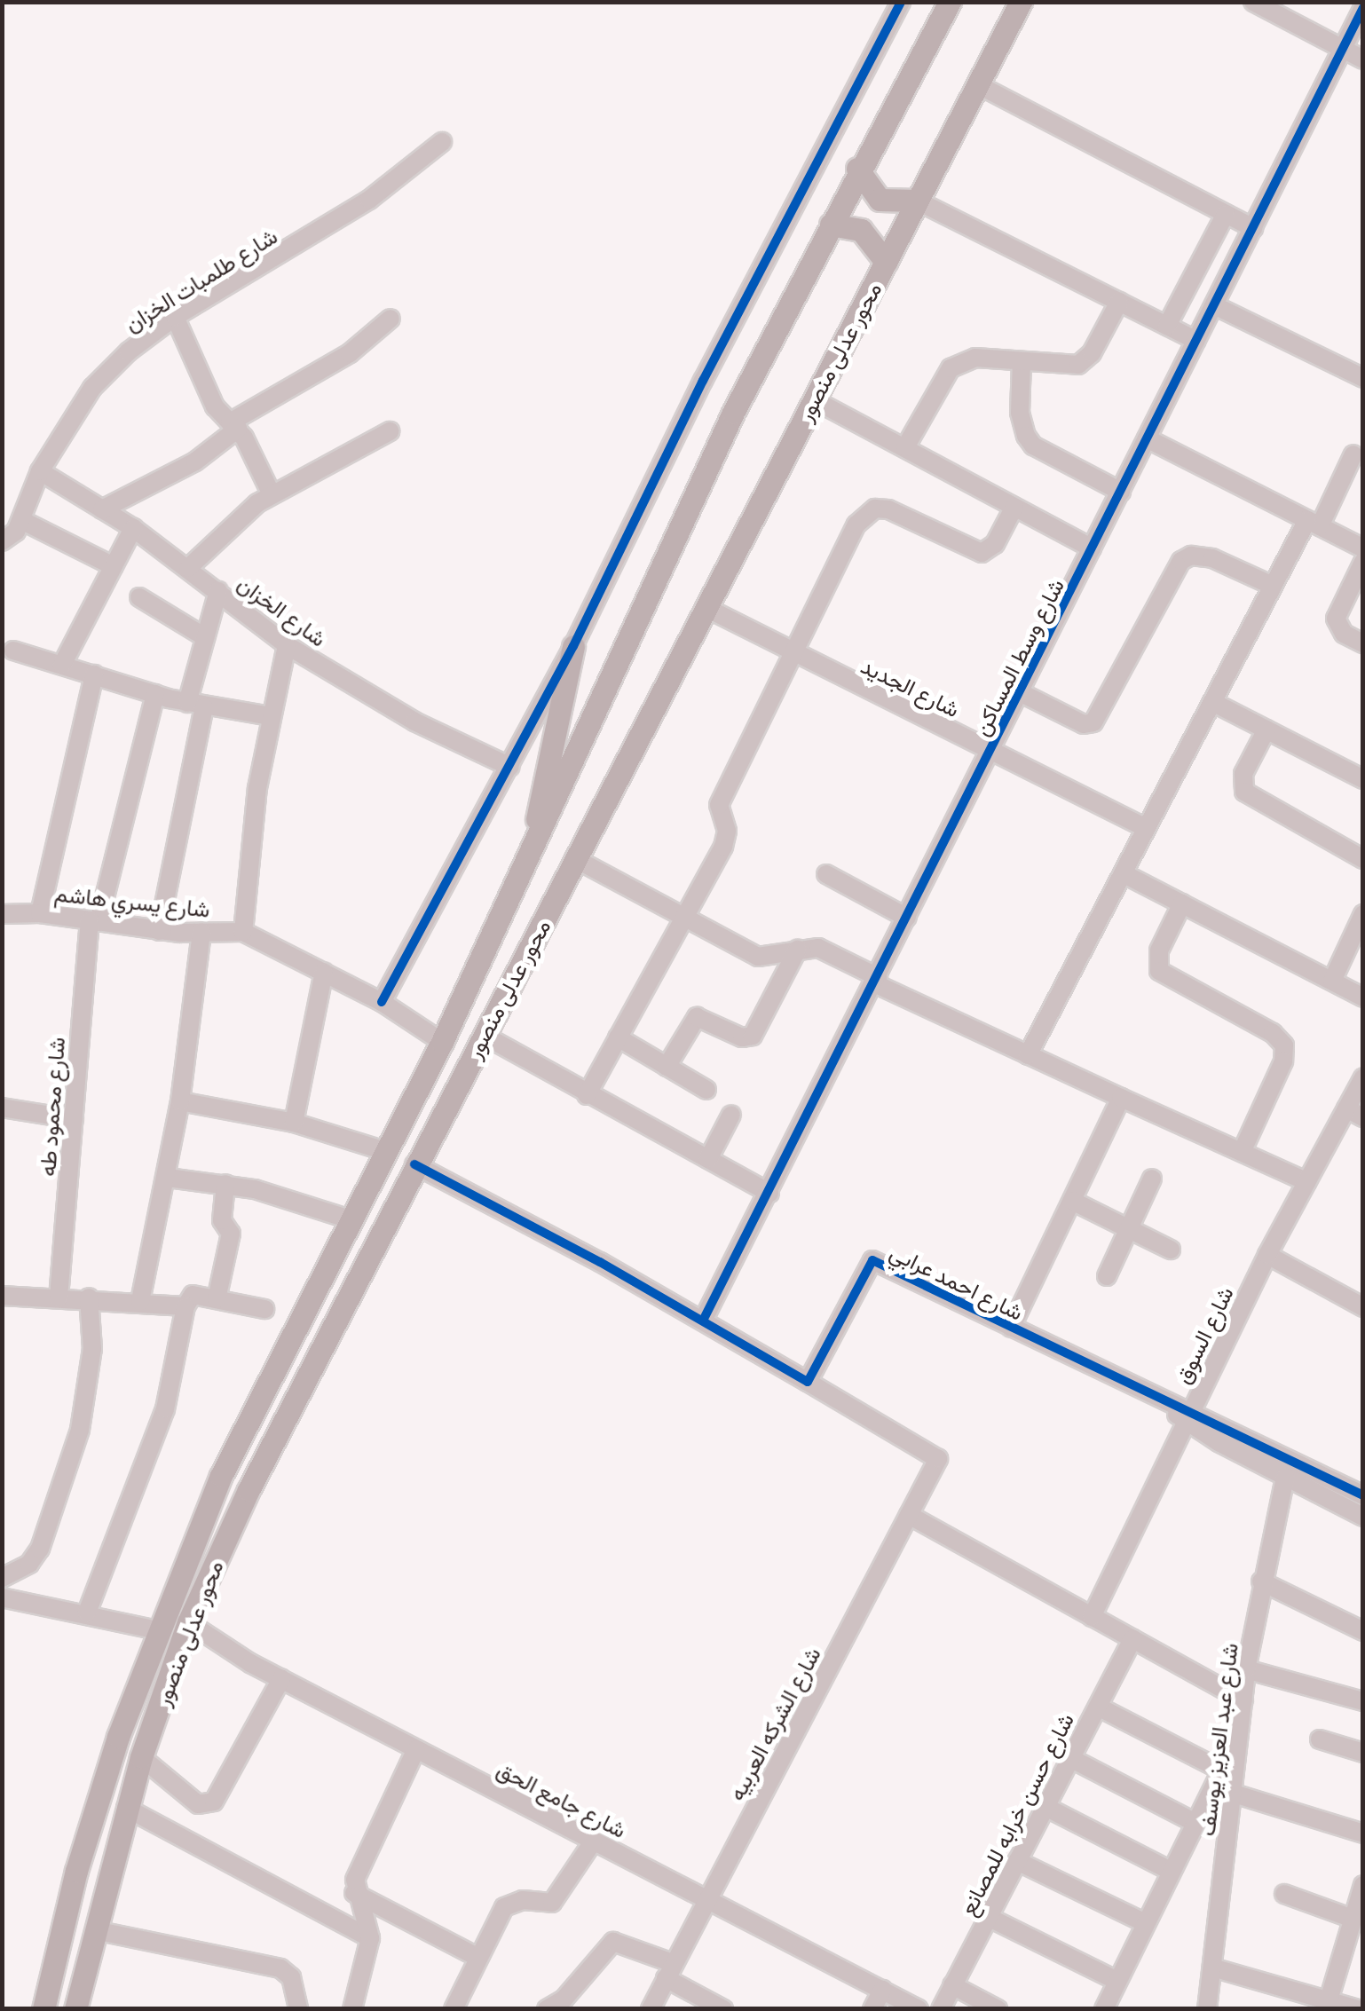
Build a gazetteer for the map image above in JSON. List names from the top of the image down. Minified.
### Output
{"streets":{"main road":["محور عدلى منصور"],"street":["شارع طلمبات الخزان","شارع الخزان","شارع وسط المساكن","شارع الجديد","شارع يسري هاشم","شارع محمود طه","شارع احمد عرابي","شارع السوق","شارع الشركه العربيه","شارع عبد العزيز يوسف","شارع جامع الحق","شارع حسن خرابه للمصانع"]},"crossings":[["شارع طلمبات الخزان","شارع الخزان"],["محور عدلى منصور","شارع الجديد"],["محور عدلى منصور","شارع يسري هاشم"],["محور عدلى منصور","شارع جامع الحق"],["شارع وسط المساكن","شارع الجديد"],["شارع يسري هاشم","شارع محمود طه"],["شارع احمد عرابي","شارع السوق"],["شارع احمد عرابي","شارع الشركه العربيه"],["شارع احمد عرابي","شارع عبد العزيز يوسف"],["شارع الشركه العربيه","شارع جامع الحق"]]}
